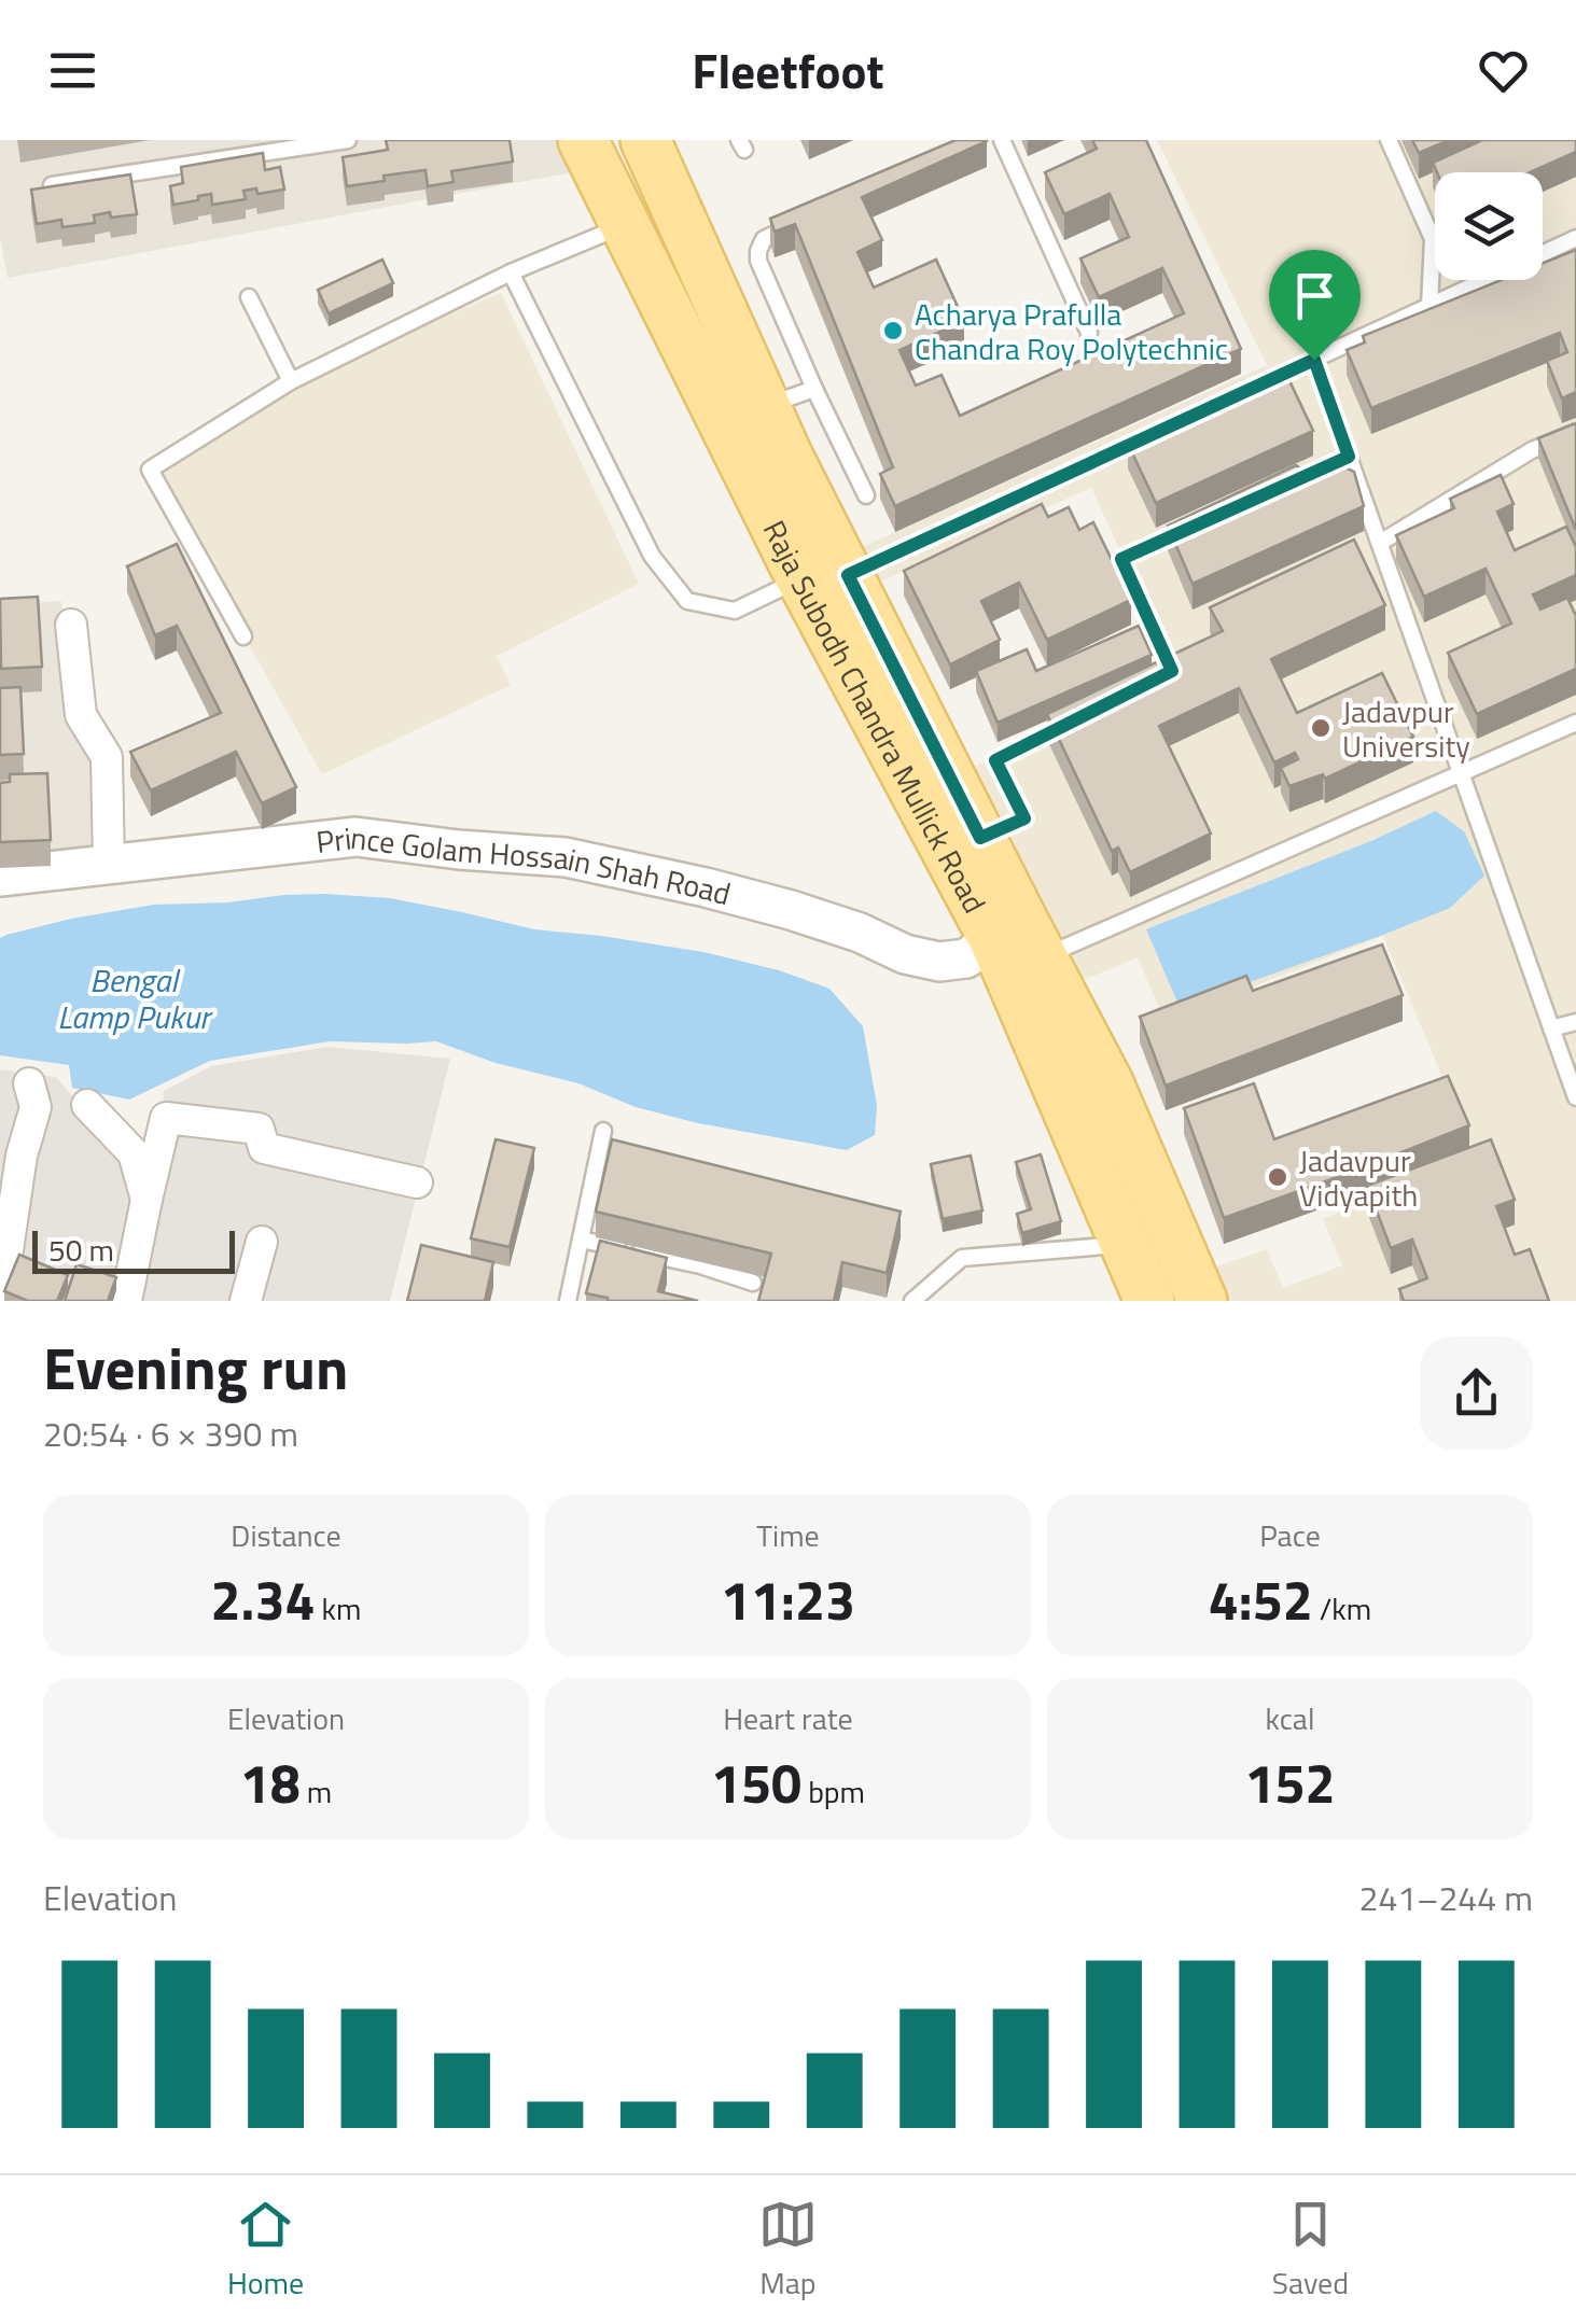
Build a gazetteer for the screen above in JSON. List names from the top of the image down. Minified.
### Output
{"streets":{"main road":["Raja Subodh Chandra Mullick Road"],"street":["Prince Golam Hossain Shah Road"]},"crossings":[["Raja Subodh Chandra Mullick Road","Prince Golam Hossain Shah Road"]],"water":["Bengal Lamp Pukur"],"places":["Acharya Prafulla Chandra Roy Polytechnic","Jadavpur University","Jadavpur Vidyapith"],"scale_bar":"50 m","page":{"header":"Fleetfoot","scale":"50 m","heading":["Evening run","20:54 · 6 × 390 m"],"stats":[["Distance","2.34 km"],["Time","11:23"],["Pace","4:52 /km"],["Elevation","18 m"],["Heart rate","150 bpm"],["kcal","152"]],"chart":["Elevation","241–244 m"],"tabs":["Home","Map","Saved"]}}
